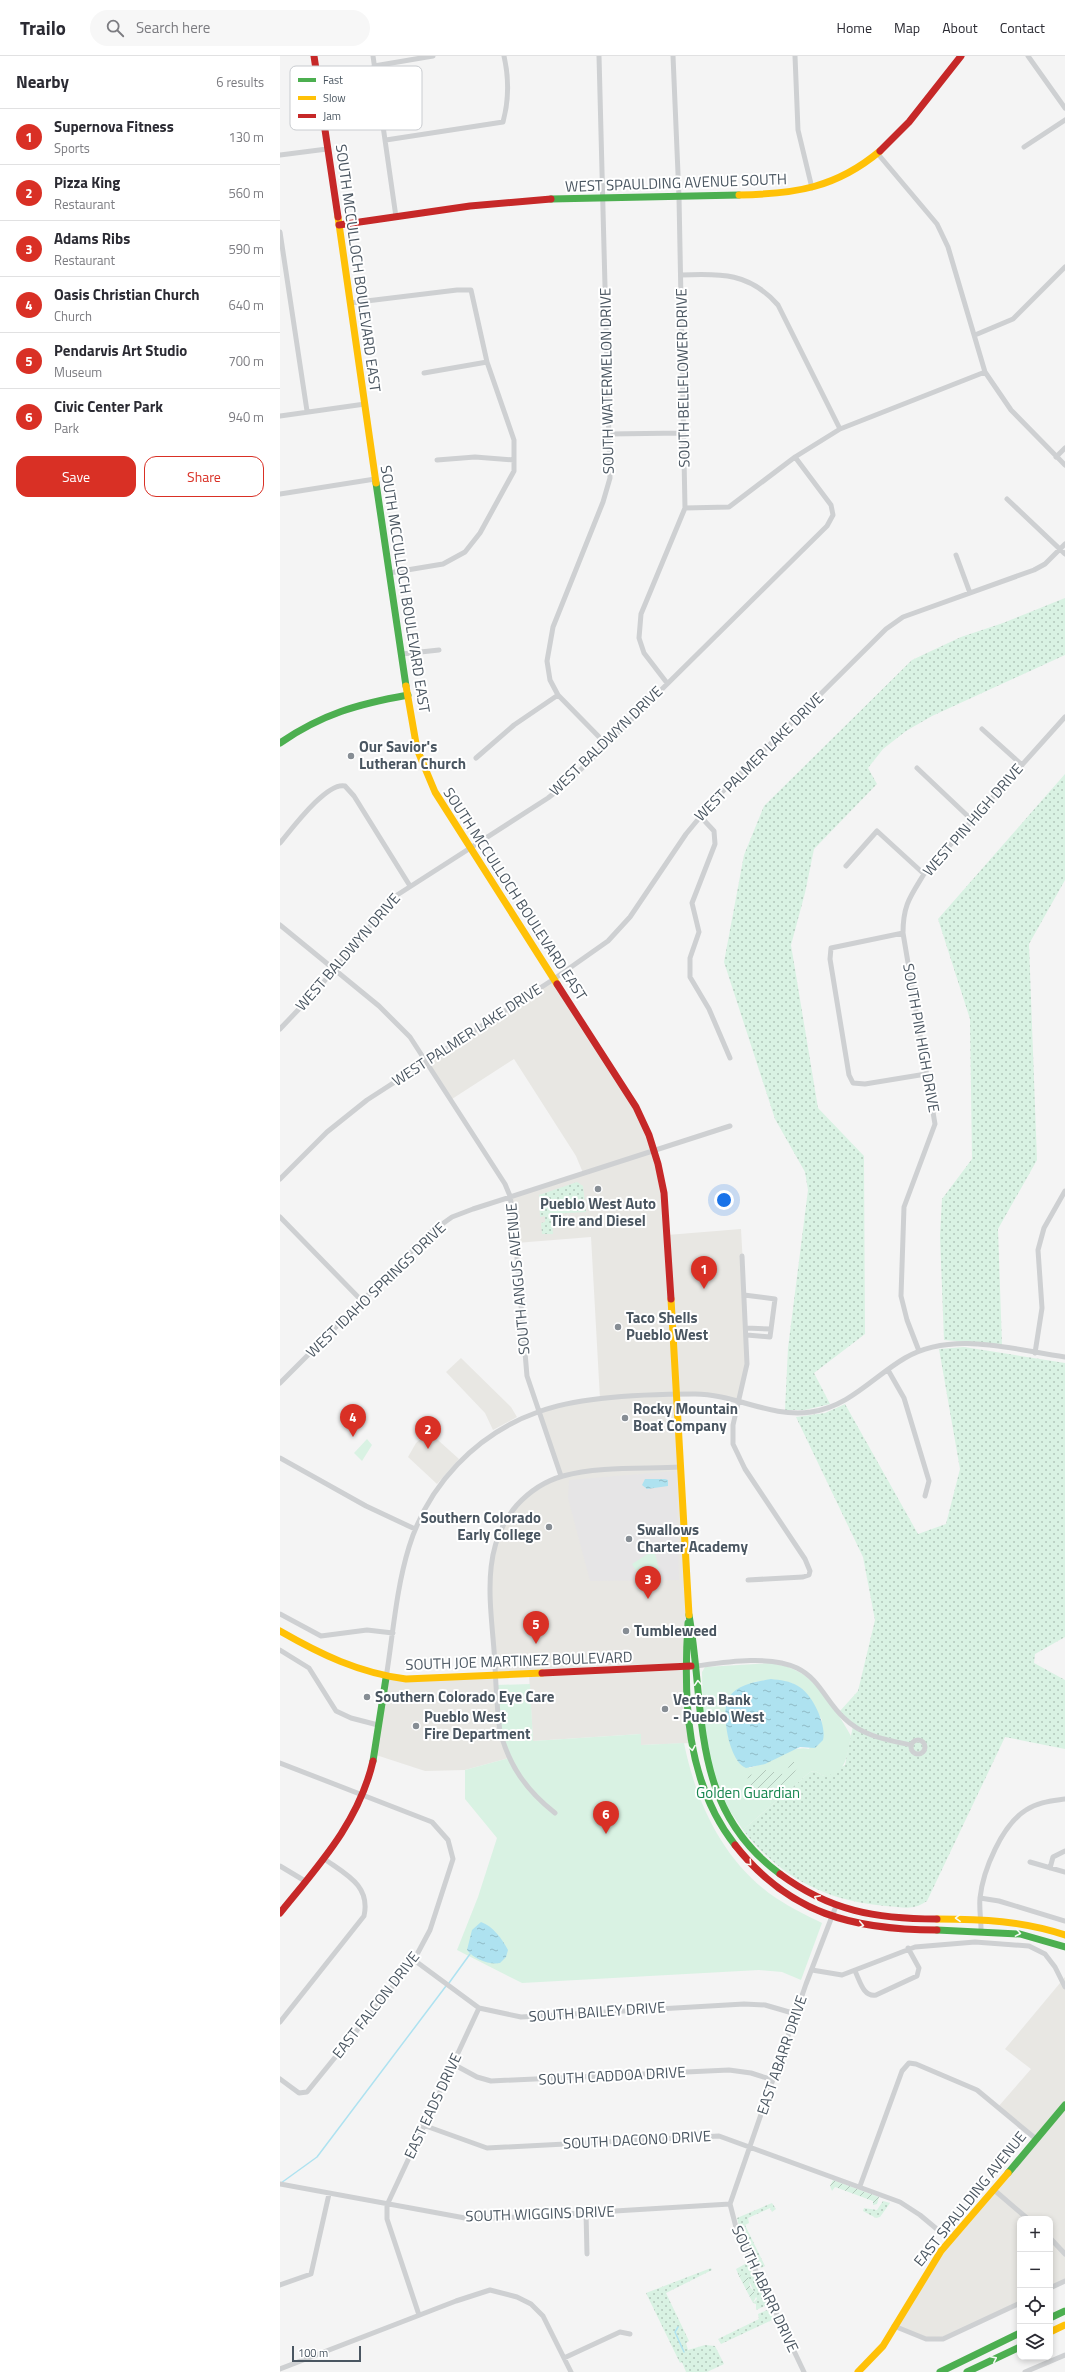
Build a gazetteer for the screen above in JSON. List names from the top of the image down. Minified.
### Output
{"streets":{"main road":["WEST SPAULDING AVENUE SOUTH","SOUTH MCCULLOCH BOULEVARD EAST","SOUTH JOE MARTINEZ BOULEVARD","EAST SPAULDING AVENUE"],"street":["SOUTH BELLFLOWER DRIVE","SOUTH WATERMELON DRIVE","WEST BALDWYN DRIVE","WEST PALMER LAKE DRIVE","WEST PIN HIGH DRIVE","SOUTH PIN HIGH DRIVE","SOUTH ANGUS AVENUE","WEST IDAHO SPRINGS DRIVE","EAST FALCON DRIVE","SOUTH BAILEY DRIVE","EAST ABARR DRIVE","SOUTH CADDOA DRIVE","EAST EADS DRIVE","SOUTH DACONO DRIVE","SOUTH WIGGINS DRIVE","SOUTH ABARR DRIVE"]},"crossings":[["WEST SPAULDING AVENUE SOUTH","SOUTH MCCULLOCH BOULEVARD EAST"],["WEST SPAULDING AVENUE SOUTH","SOUTH BELLFLOWER DRIVE"],["WEST SPAULDING AVENUE SOUTH","SOUTH WATERMELON DRIVE"],["SOUTH MCCULLOCH BOULEVARD EAST","WEST BALDWYN DRIVE"],["SOUTH MCCULLOCH BOULEVARD EAST","WEST PALMER LAKE DRIVE"],["SOUTH MCCULLOCH BOULEVARD EAST","WEST IDAHO SPRINGS DRIVE"],["SOUTH MCCULLOCH BOULEVARD EAST","SOUTH JOE MARTINEZ BOULEVARD"],["SOUTH MCCULLOCH BOULEVARD EAST","EAST ABARR DRIVE"],["SOUTH BELLFLOWER DRIVE","WEST BALDWYN DRIVE"],["SOUTH WATERMELON DRIVE","WEST BALDWYN DRIVE"],["WEST BALDWYN DRIVE","SOUTH ANGUS AVENUE"],["WEST PALMER LAKE DRIVE","SOUTH ANGUS AVENUE"],["WEST PIN HIGH DRIVE","SOUTH PIN HIGH DRIVE"],["SOUTH ANGUS AVENUE","WEST IDAHO SPRINGS DRIVE"],["EAST FALCON DRIVE","SOUTH BAILEY DRIVE"],["SOUTH BAILEY DRIVE","EAST ABARR DRIVE"],["SOUTH BAILEY DRIVE","EAST EADS DRIVE"],["EAST ABARR DRIVE","SOUTH CADDOA DRIVE"],["EAST ABARR DRIVE","SOUTH DACONO DRIVE"],["EAST ABARR DRIVE","SOUTH WIGGINS DRIVE"],["EAST ABARR DRIVE","SOUTH ABARR DRIVE"],["SOUTH CADDOA DRIVE","EAST EADS DRIVE"],["EAST EADS DRIVE","SOUTH DACONO DRIVE"],["EAST EADS DRIVE","SOUTH WIGGINS DRIVE"],["SOUTH DACONO DRIVE","EAST SPAULDING AVENUE"],["SOUTH WIGGINS DRIVE","SOUTH ABARR DRIVE"]],"parks":["Golden Guardian"],"places":["Our Savior's Lutheran Church","Pueblo West Auto Tire and Diesel","Taco Shells Pueblo West","Rocky Mountain Boat Company","Southern Colorado Early College","Swallows Charter Academy","Tumbleweed","Southern Colorado Eye Care","Vectra Bank - Pueblo West","Pueblo West Fire Department"],"legend":["Fast","Slow","Jam"],"scale_bar":"100 m","page":{"header":"Trailo","search":"Search here","nav":["Home","Map","About","Contact"],"heading":["Nearby","6 results"],"list":[{"mark":"1","name":"Supernova Fitness","note":"Sports","value":"130 m"},{"mark":"2","name":"Pizza King","note":"Restaurant","value":"560 m"},{"mark":"3","name":"Adams Ribs","note":"Restaurant","value":"590 m"},{"mark":"4","name":"Oasis Christian Church","note":"Church","value":"640 m"},{"mark":"5","name":"Pendarvis Art Studio","note":"Museum","value":"700 m"},{"mark":"6","name":"Civic Center Park","note":"Park","value":"940 m"}],"buttons":["Save","Share"],"pins":["1","4","2","3","5","6"],"map_buttons":["+","−"],"scale":"100 m"}}
